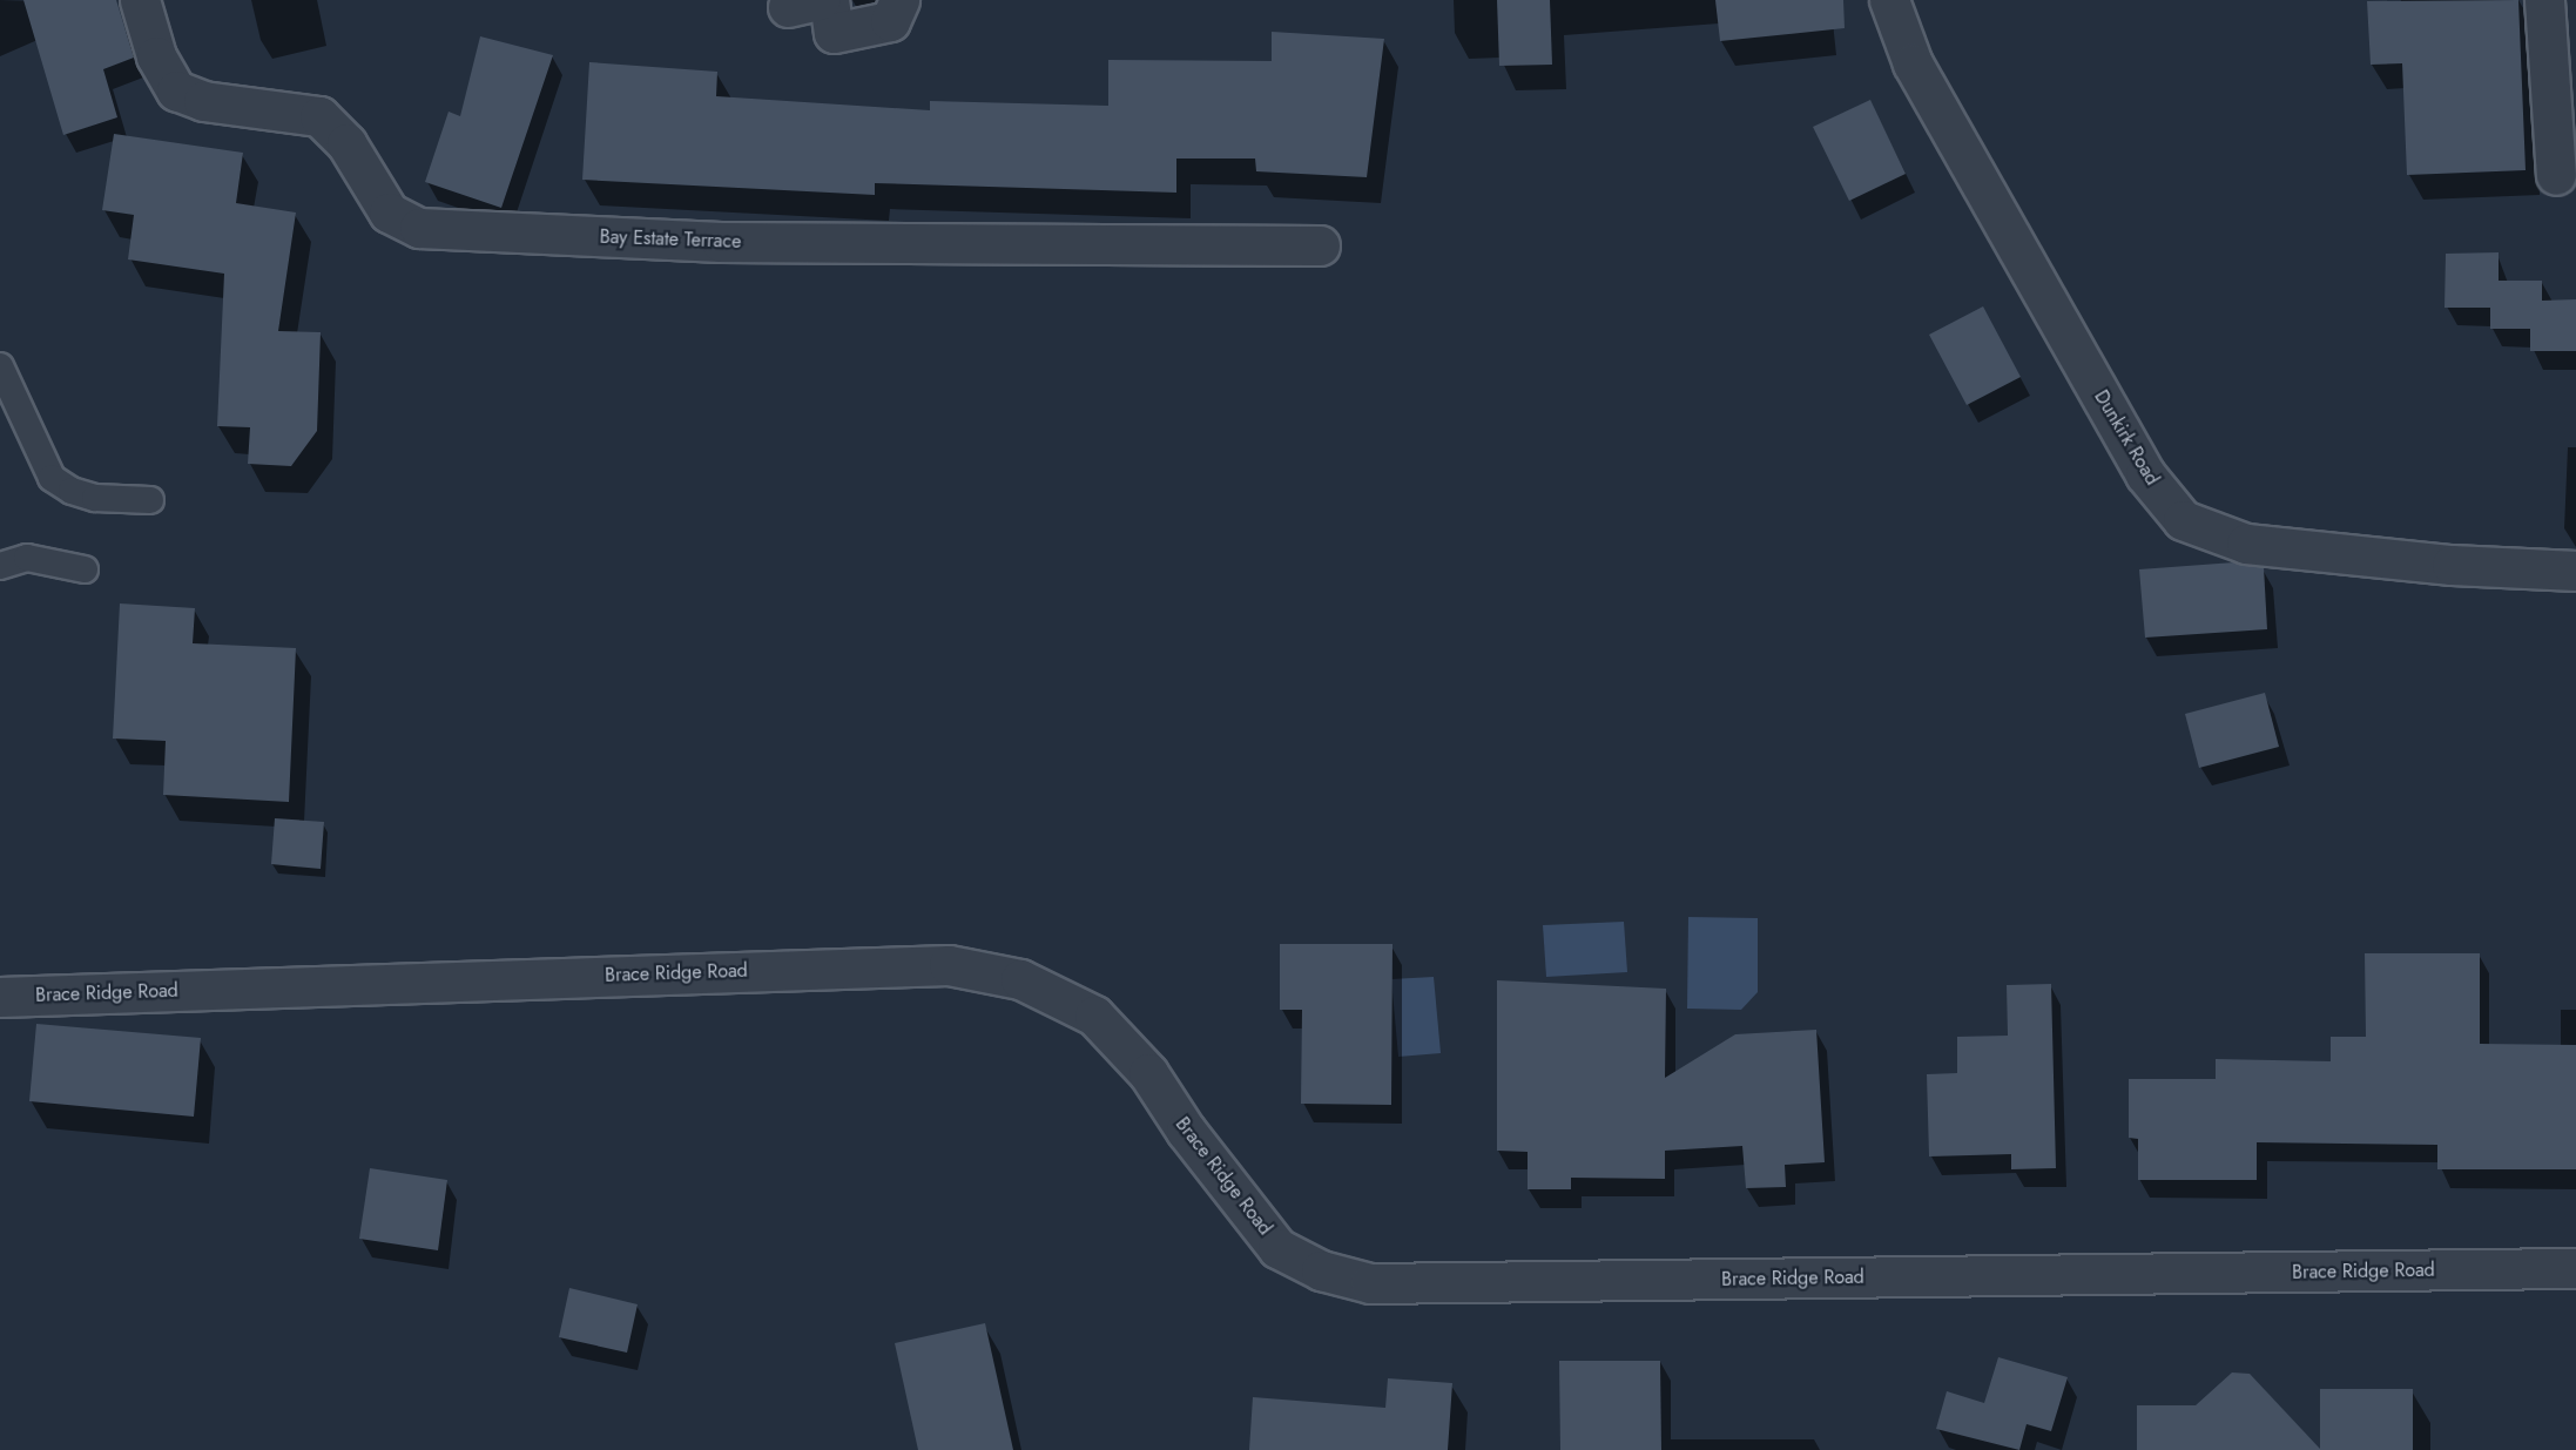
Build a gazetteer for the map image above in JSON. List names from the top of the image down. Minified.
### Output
{"streets":{"street":["Bay Estate Terrace","Dunkirk Road","Brace Ridge Road"]}}
